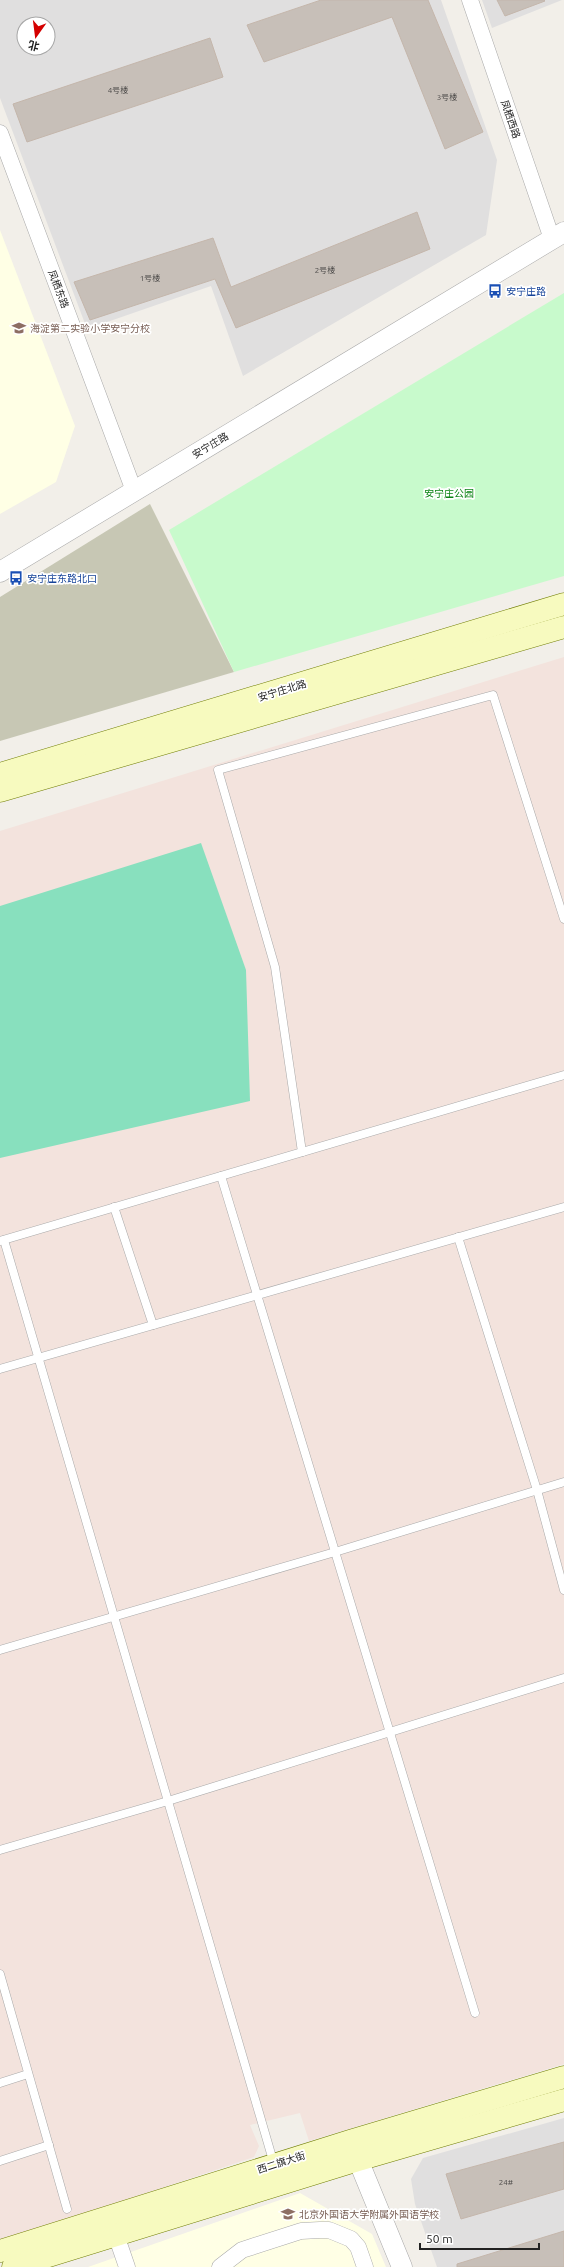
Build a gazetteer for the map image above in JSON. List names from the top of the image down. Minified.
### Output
{"streets":{"main road":["安宁庄北路","西二旗大街"],"street":["凤栖西路","凤栖东路","安宁庄路"]},"crossings":[["凤栖西路","安宁庄路"],["凤栖东路","安宁庄路"]],"parks":["安宁庄公园"],"places":{"bus stop":["安宁庄路","安宁庄东路北口"],"school or university":["海淀第二实验小学安宁分校","北京外国语大学附属外国语学校"]},"house_numbers":["4号楼","3号楼","2号楼","1号楼","24#"],"scale_bar":"50 m","north":"bottom"}
